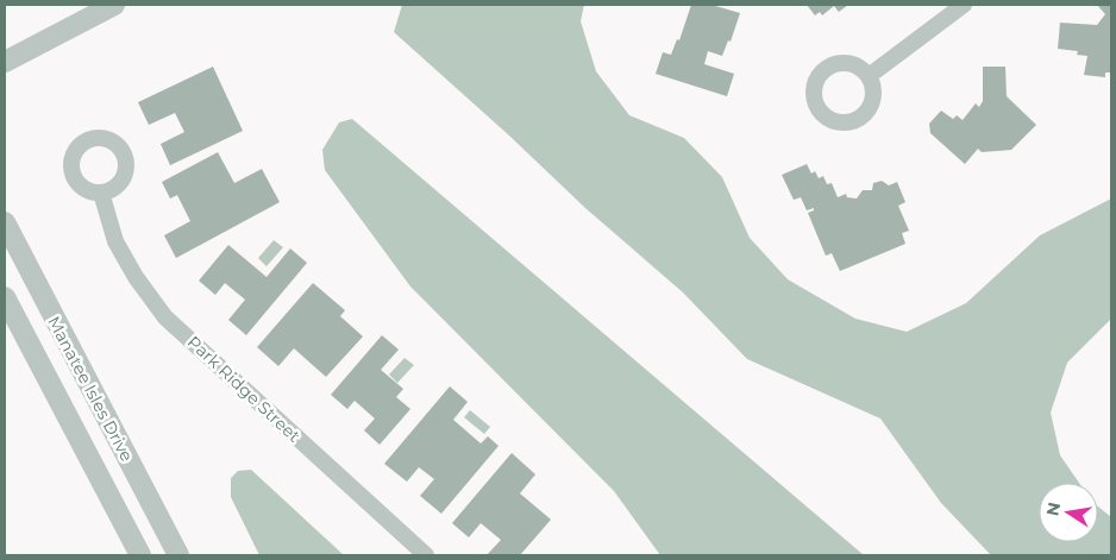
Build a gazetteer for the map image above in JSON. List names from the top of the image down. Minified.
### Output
{"streets":{"street":["Manatee Isles Drive","Park Ridge Street"]},"north":"left"}
